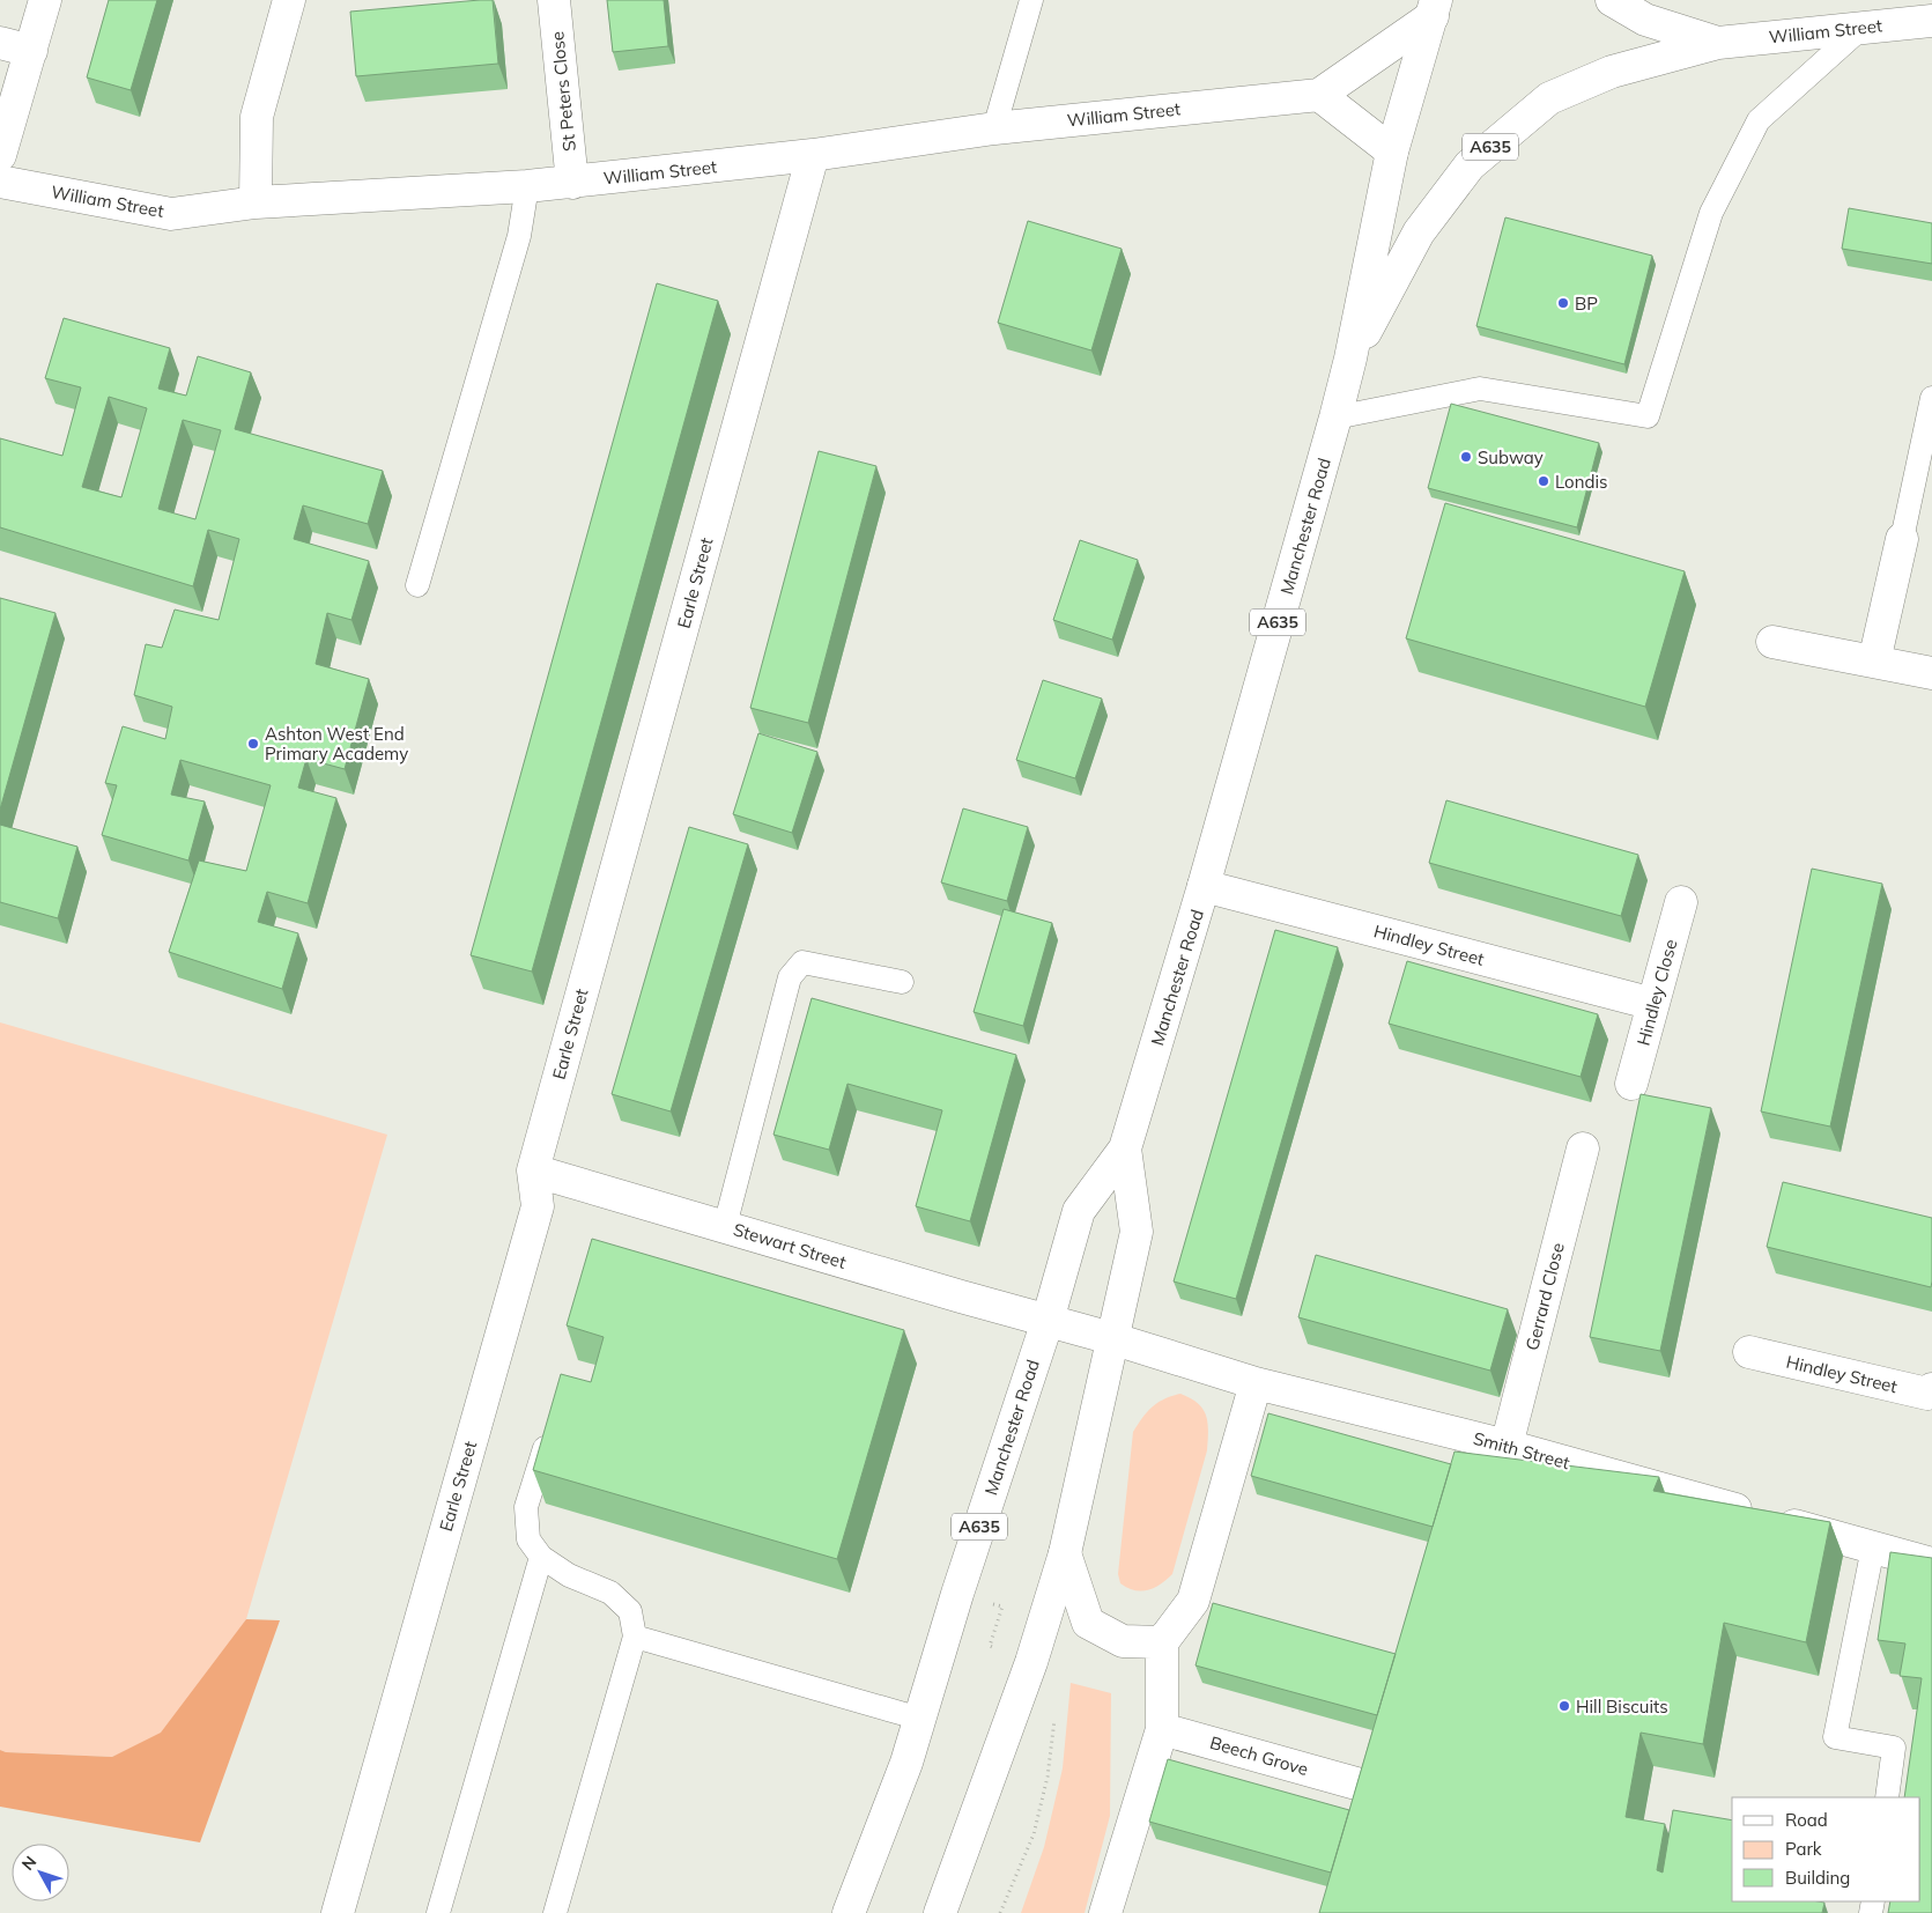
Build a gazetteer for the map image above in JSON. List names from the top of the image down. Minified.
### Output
{"streets":{"main road":["William Street","St Peters Close","A635","Manchester Road","Earle Street","Hindley Street","Hindley Close","Stewart Street","Gerrard Close","Smith Street","Beech Grove"]},"crossings":[["William Street","St Peters Close"],["William Street","A635"],["William Street","Manchester Road"],["William Street","Earle Street"],["A635","Manchester Road"],["Manchester Road","Hindley Street"],["Manchester Road","Stewart Street"],["Manchester Road","Smith Street"],["Earle Street","Stewart Street"],["Hindley Street","Hindley Close"],["Stewart Street","Smith Street"],["Gerrard Close","Smith Street"]],"places":["BP","Subway","Londis","Ashton West End Primary Academy","Hill Biscuits"],"legend":["Road","Park","Building"],"north":"top left"}
